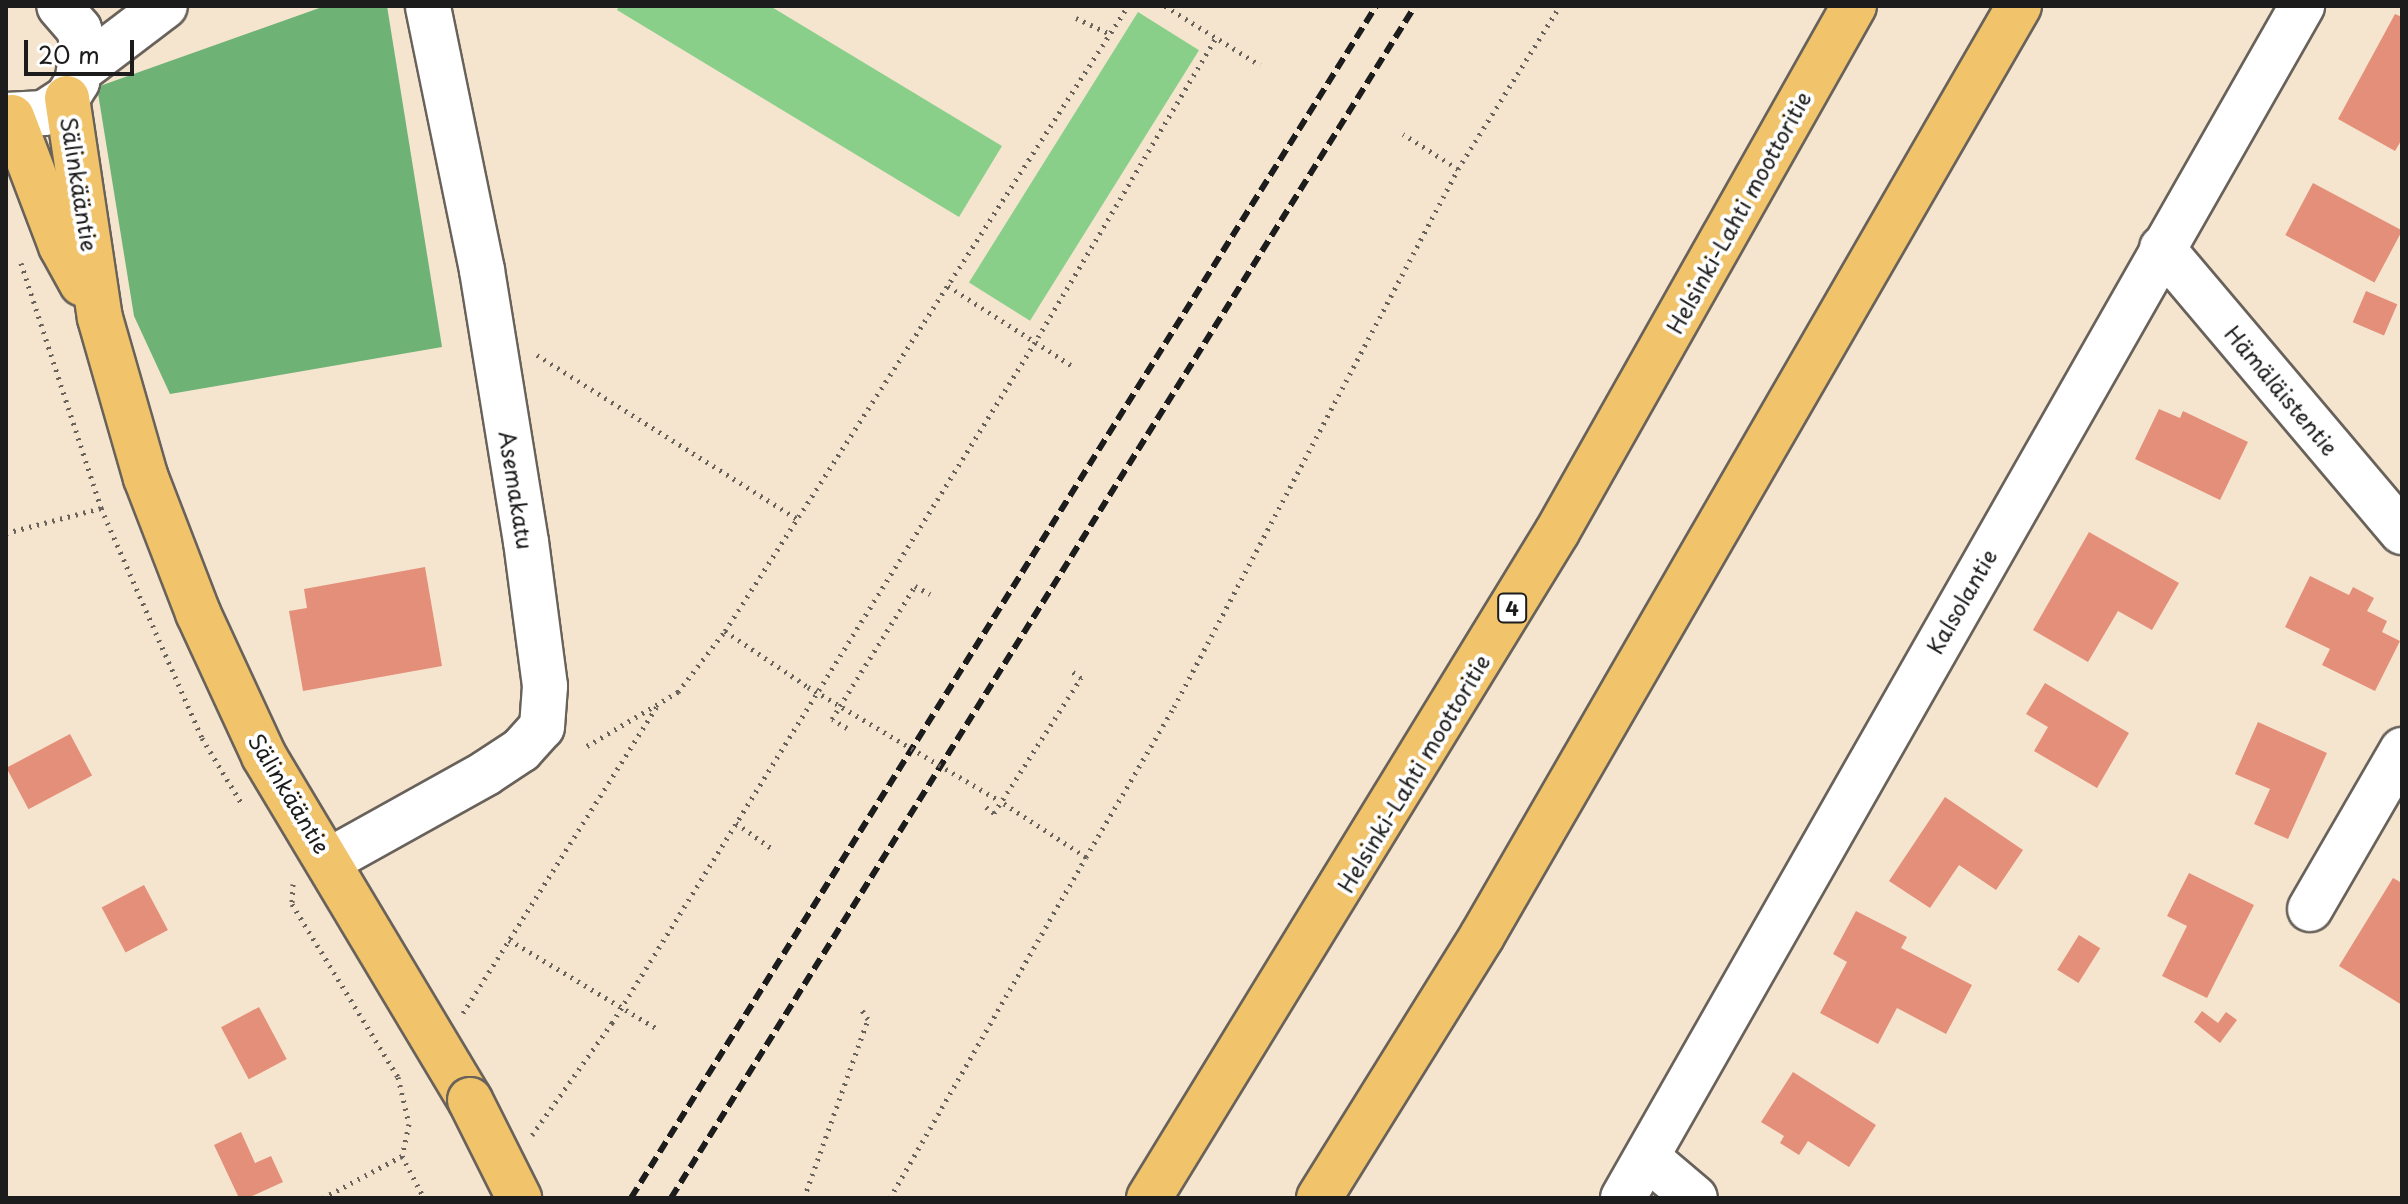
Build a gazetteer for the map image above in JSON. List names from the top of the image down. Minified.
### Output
{"streets":{"main road":["Sälinkääntie","Helsinki-Lahti moottoritie","4"],"street":["Hämäläistentie","Asemakatu","Kalsolantie"]},"crossings":[["Sälinkääntie","Asemakatu"],["Hämäläistentie","Kalsolantie"]],"scale_bar":"20 m"}
